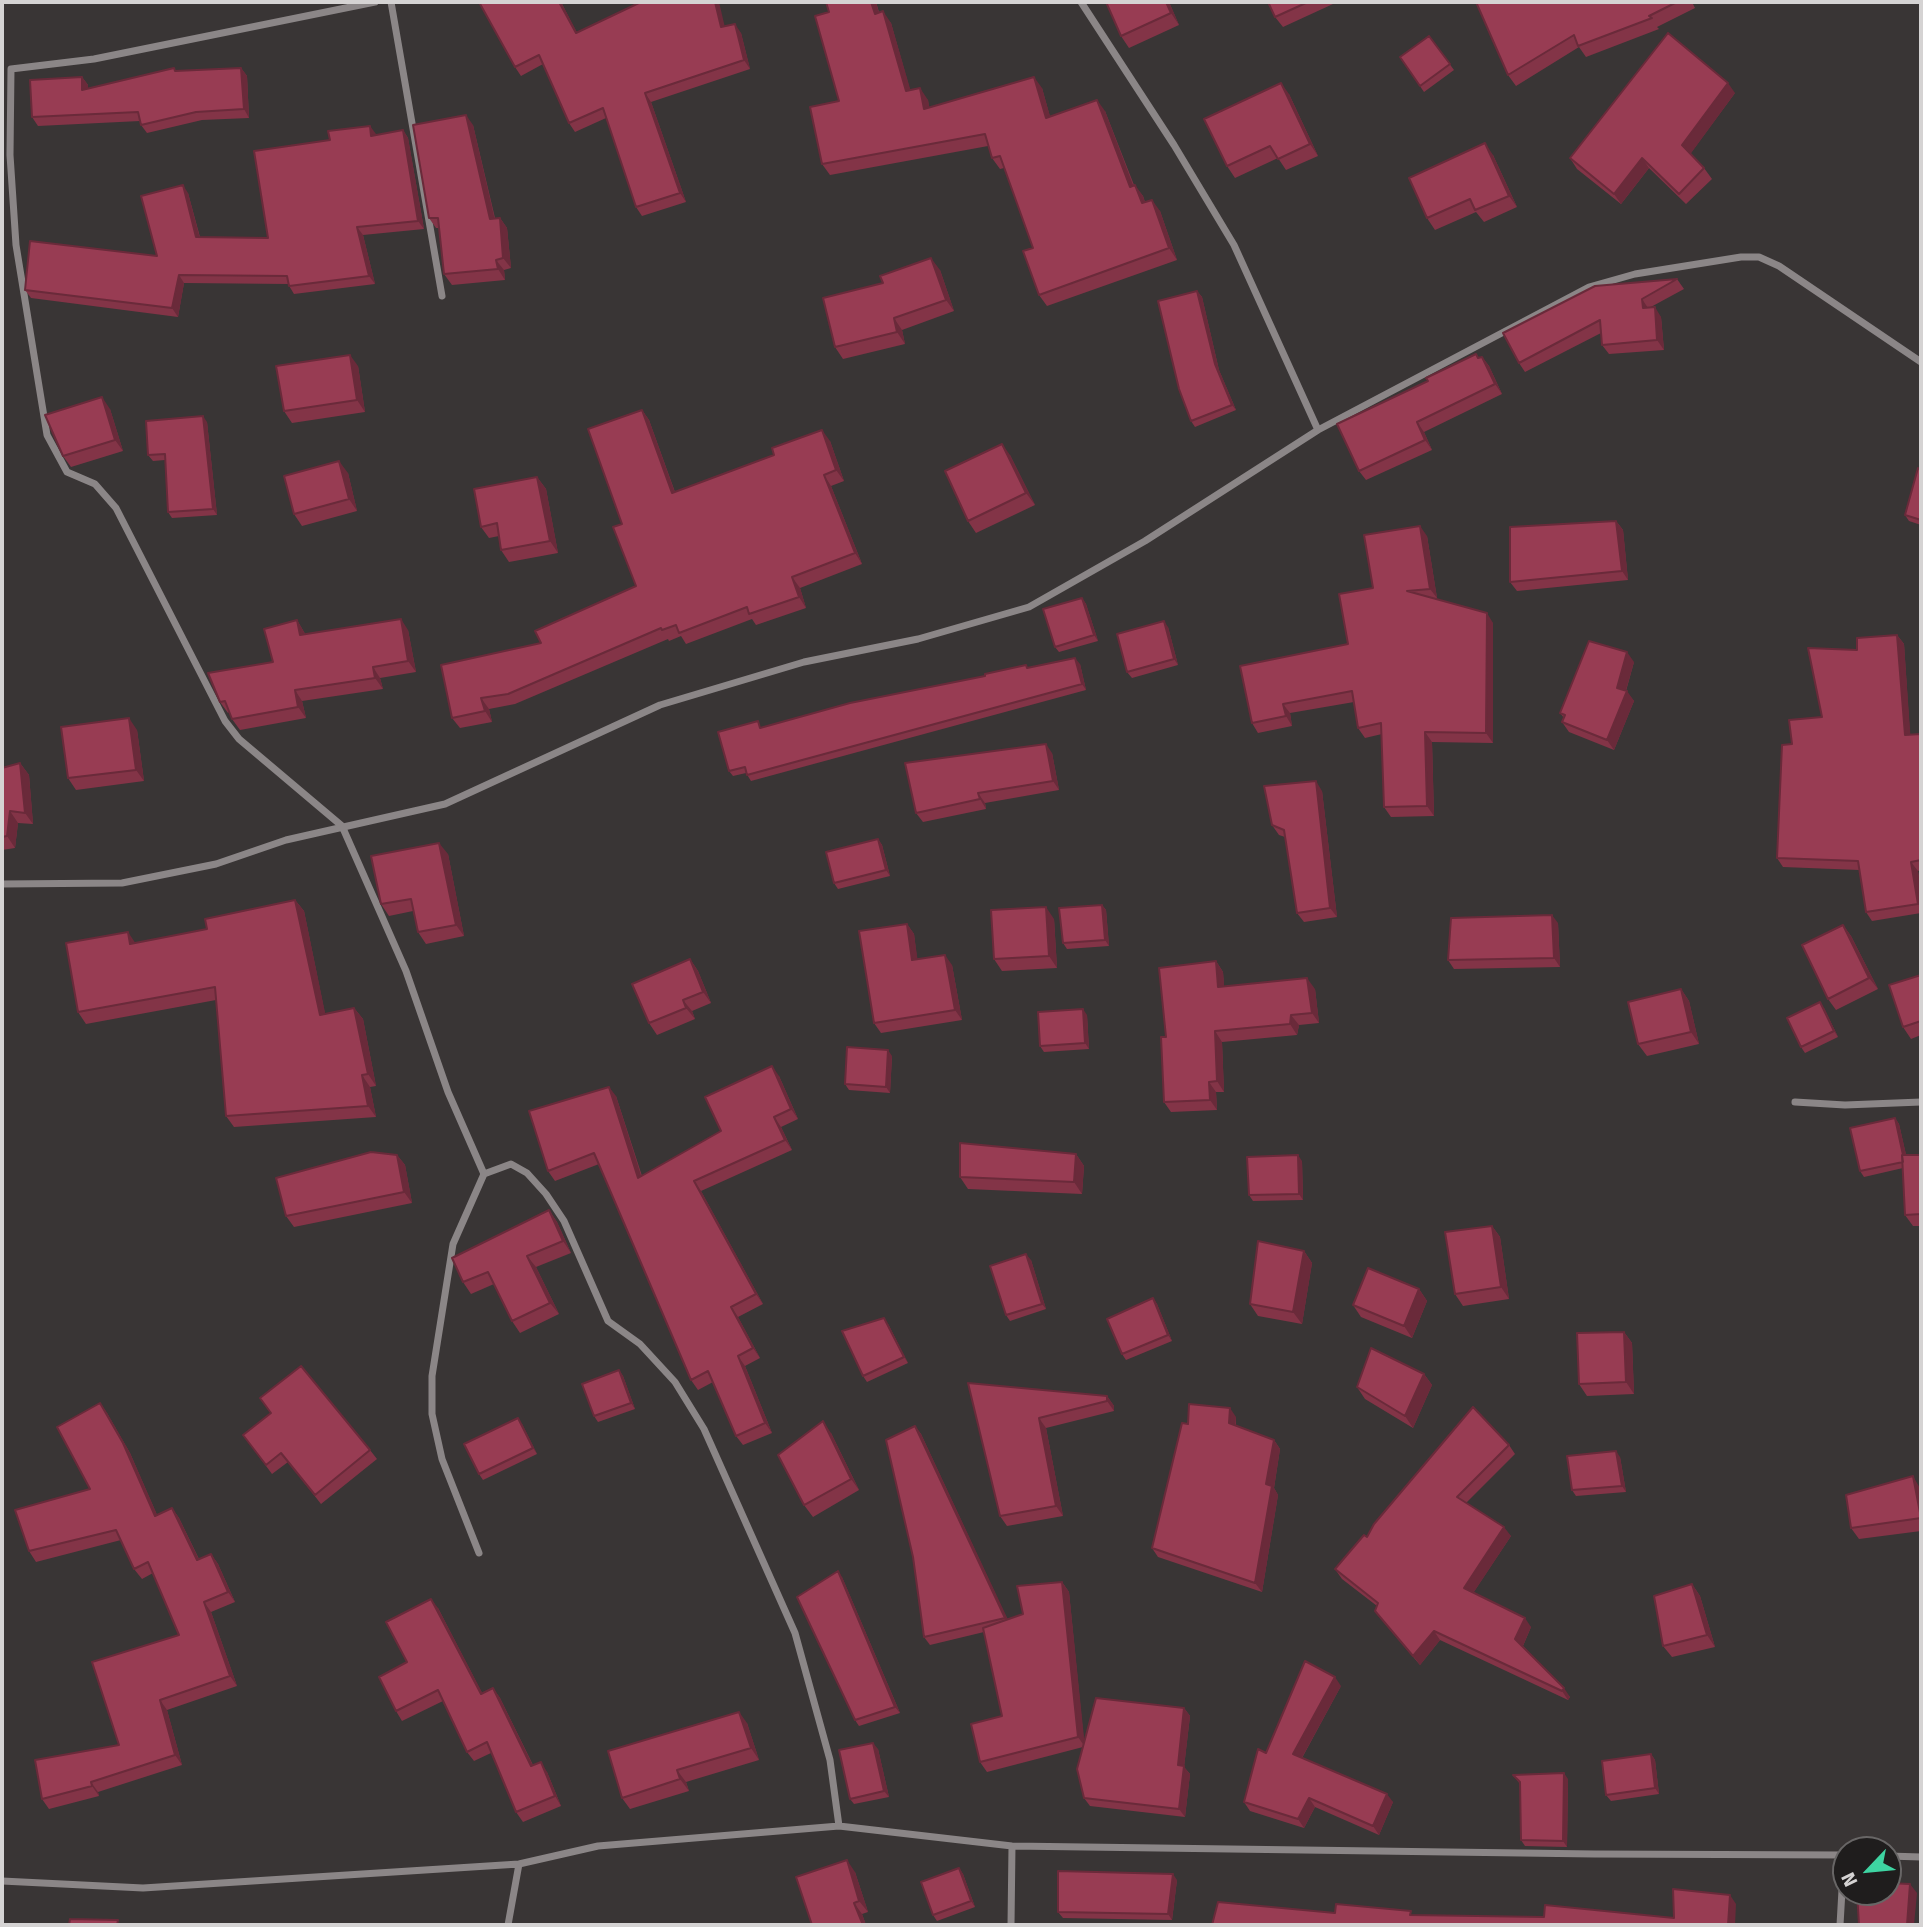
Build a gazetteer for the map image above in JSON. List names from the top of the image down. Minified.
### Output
{"north":"bottom left"}
